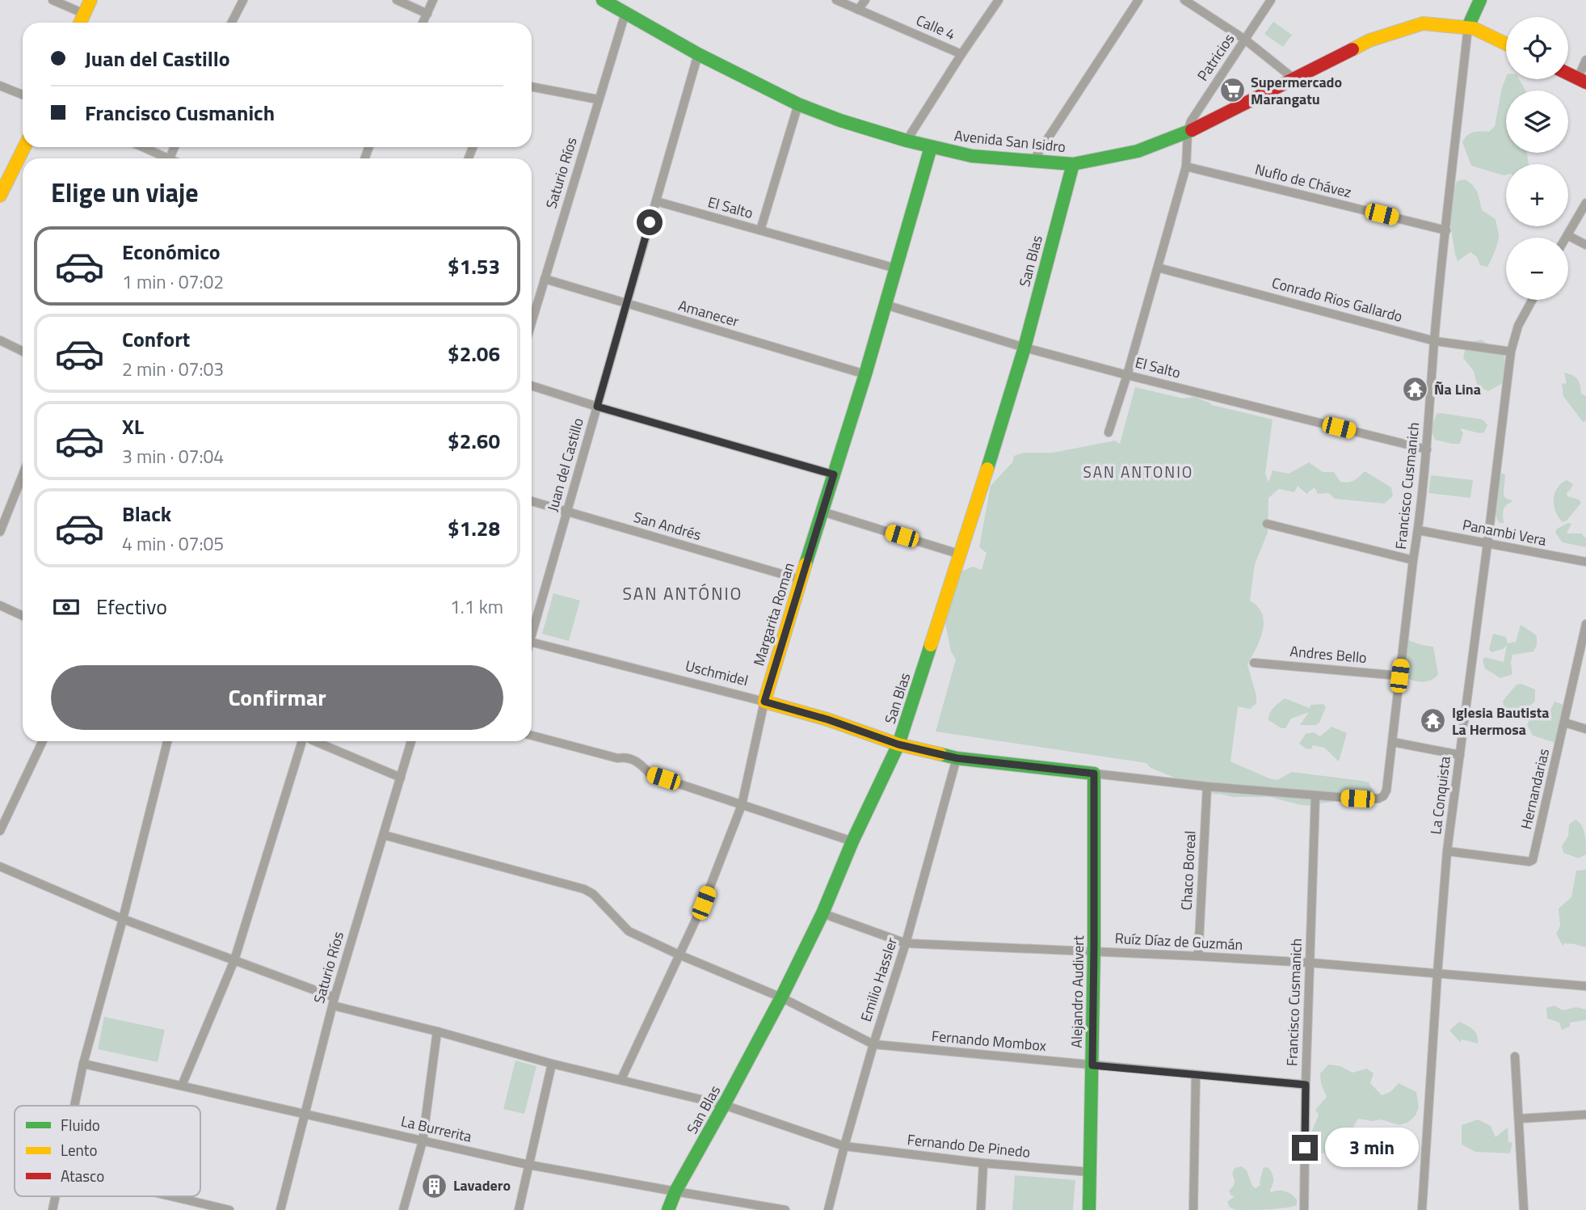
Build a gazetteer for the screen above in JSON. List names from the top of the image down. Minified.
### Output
{"streets":{"street":["Calle 4","Patricios","Avenida San Isidro","Saturio Ríos","Nuflo de Chávez","El Salto","San Blas","Conrado Rios Gallardo","Amanecer","Juan del Castillo","Francisco Cusmanich","San Andrés","Panambi Vera","Margarita Roman","Andres Bello","Uschmidel","Hernandarias","La Conquista","Chaco Boreal","Ruíz Díaz de Guzmán","Emilio Hassler","Alejandro Audivert","Fernando Mombox","La Burrerita","Fernando De Pinedo"]},"crossings":[["Patricios","Avenida San Isidro"],["Avenida San Isidro","Saturio Ríos"],["Avenida San Isidro","San Blas"],["Avenida San Isidro","Juan del Castillo"],["Avenida San Isidro","Francisco Cusmanich"],["Avenida San Isidro","Margarita Roman"],["Saturio Ríos","Amanecer"],["Saturio Ríos","La Burrerita"],["Saturio Ríos","Fernando De Pinedo"],["Nuflo de Chávez","Francisco Cusmanich"],["El Salto","San Blas"],["El Salto","Juan del Castillo"],["El Salto","Francisco Cusmanich"],["El Salto","Margarita Roman"],["San Blas","Uschmidel"],["San Blas","Ruíz Díaz de Guzmán"],["San Blas","La Burrerita"],["San Blas","Fernando De Pinedo"],["Conrado Rios Gallardo","Francisco Cusmanich"],["Conrado Rios Gallardo","La Conquista"],["Amanecer","Juan del Castillo"],["Amanecer","Margarita Roman"],["Juan del Castillo","San Andrés"],["Francisco Cusmanich","Panambi Vera"],["Francisco Cusmanich","Andres Bello"],["Francisco Cusmanich","Ruíz Díaz de Guzmán"],["Francisco Cusmanich","Fernando Mombox"],["San Andrés","Margarita Roman"],["Panambi Vera","La Conquista"],["Margarita Roman","Uschmidel"],["Margarita Roman","Fernando De Pinedo"],["Uschmidel","Emilio Hassler"],["Uschmidel","Alejandro Audivert"],["Hernandarias","La Conquista"],["La Conquista","Ruíz Díaz de Guzmán"],["Chaco Boreal","Ruíz Díaz de Guzmán"],["Ruíz Díaz de Guzmán","Emilio Hassler"],["Ruíz Díaz de Guzmán","Alejandro Audivert"],["Emilio Hassler","Fernando Mombox"],["Emilio Hassler","Fernando De Pinedo"],["Alejandro Audivert","Fernando Mombox"],["Alejandro Audivert","Fernando De Pinedo"]],"districts":["SAN ANTONIO","SAN ANTÓNIO"],"places":{"supermarket":["Supermercado Marangatu"],"temple":["Ña Lina","Iglesia Bautista La Hermosa"],"building":["Lavadero"]},"legend":["Fluido","Lento","Atasco"],"page":{"map_buttons":["+","−"],"banner":["Juan del Castillo","Francisco Cusmanich"],"heading":"Elige un viaje","list":[{"name":"Económico","note":"1 min · 07:02","value":"$1.53"},{"name":"Confort","note":"2 min · 07:03","value":"$2.06"},{"name":"XL","note":"3 min · 07:04","value":"$2.60"},{"name":"Black","note":"4 min · 07:05","value":"$1.28"}],"pay":["Efectivo","1.1 km"],"buttons":"Confirmar","bubble":"3 min"}}
